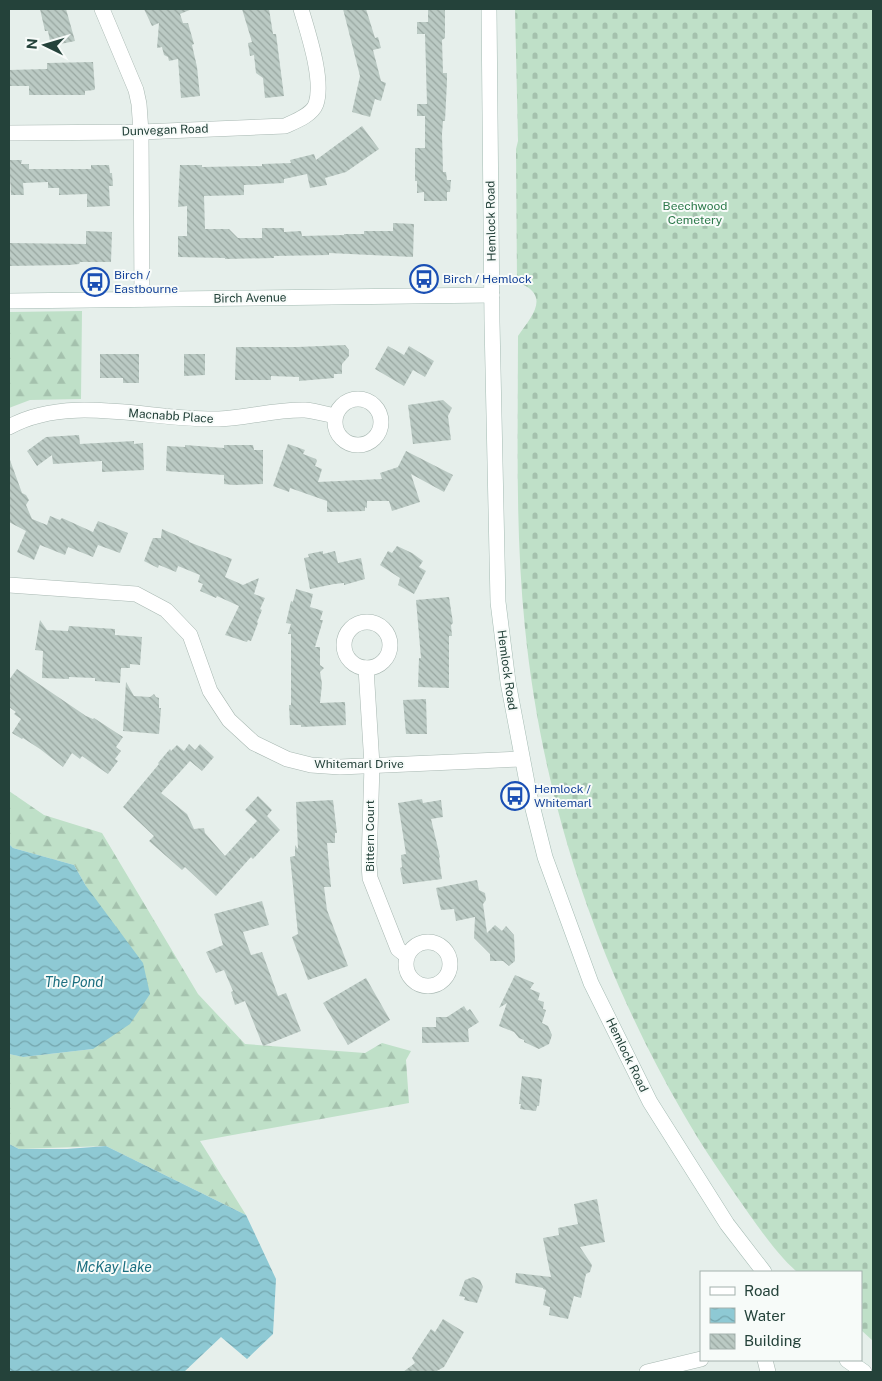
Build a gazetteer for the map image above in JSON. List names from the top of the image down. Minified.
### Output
{"streets":{"street":["Dunvegan Road","Hemlock Road","Birch Avenue","Macnabb Place","Whitemarl Drive","Bittern Court"]},"crossings":[["Hemlock Road","Birch Avenue"],["Hemlock Road","Whitemarl Drive"],["Whitemarl Drive","Bittern Court"]],"water":["The Pond","McKay Lake"],"parks":["Beechwood Cemetery"],"places":{"bus stop":["Birch / Hemlock","Birch / Eastbourne","Hemlock / Whitemarl"]},"legend":["Road","Water","Building"],"north":"left"}
